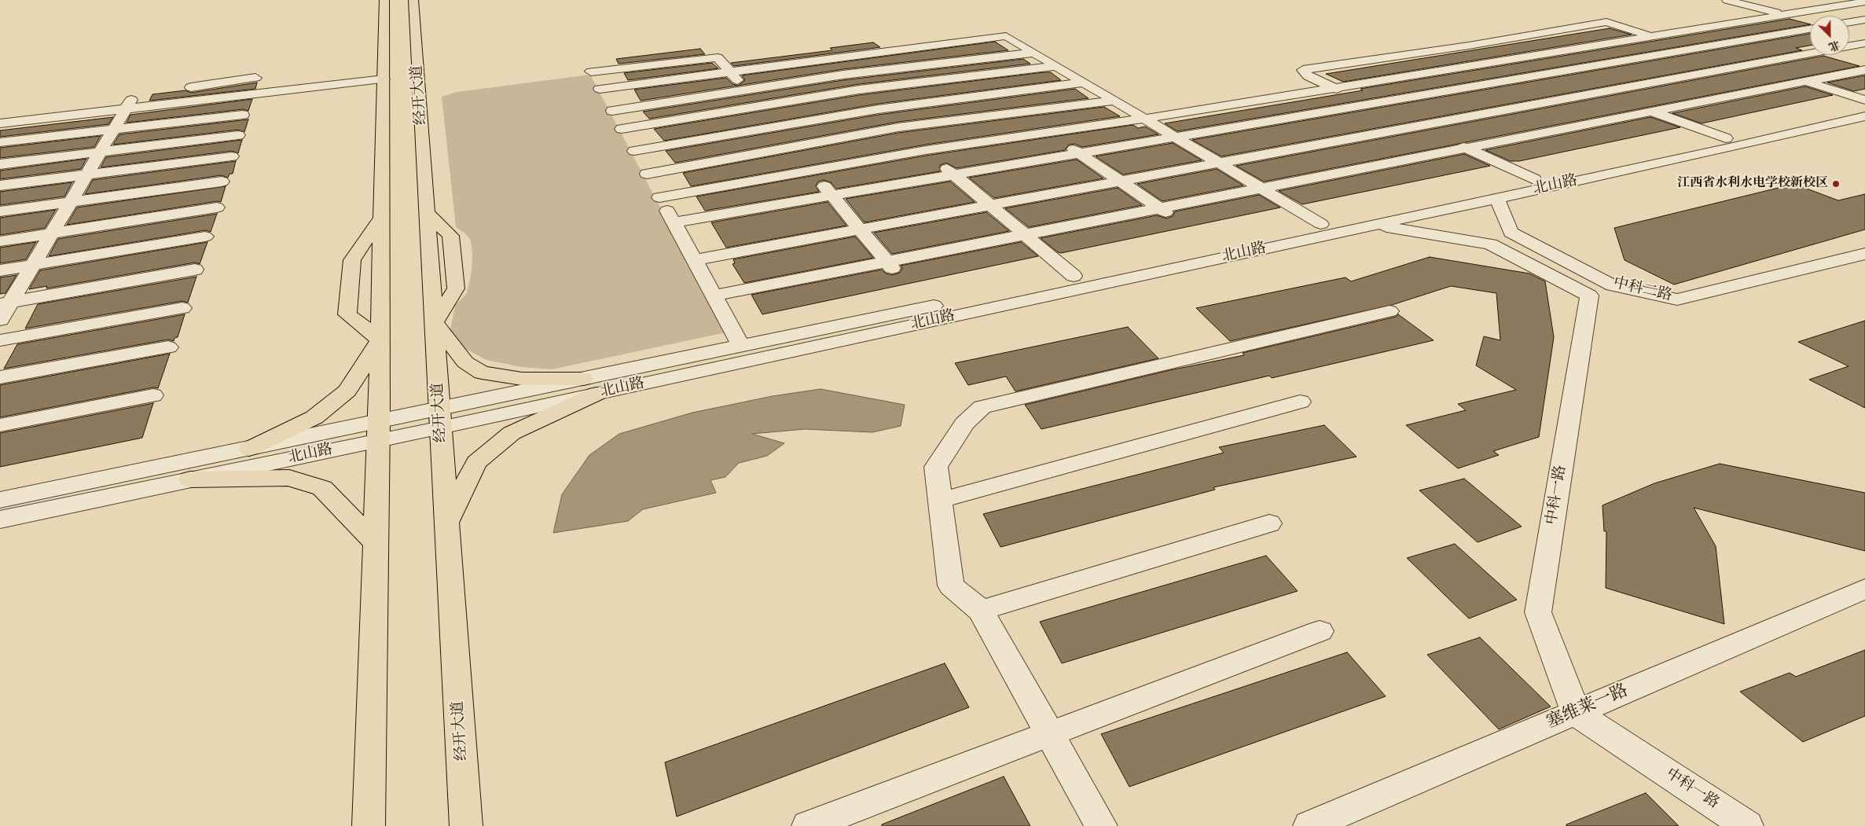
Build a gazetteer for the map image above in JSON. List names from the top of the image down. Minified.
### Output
{"streets":{"main road":["经开大道"],"street":["北山路","中科二路","中科一路","塞维莱一路"]},"crossings":[["经开大道","北山路"],["北山路","中科二路"],["北山路","中科一路"],["中科一路","塞维莱一路"]],"places":["江西省水利水电学校新校区"],"north":"bottom right"}
